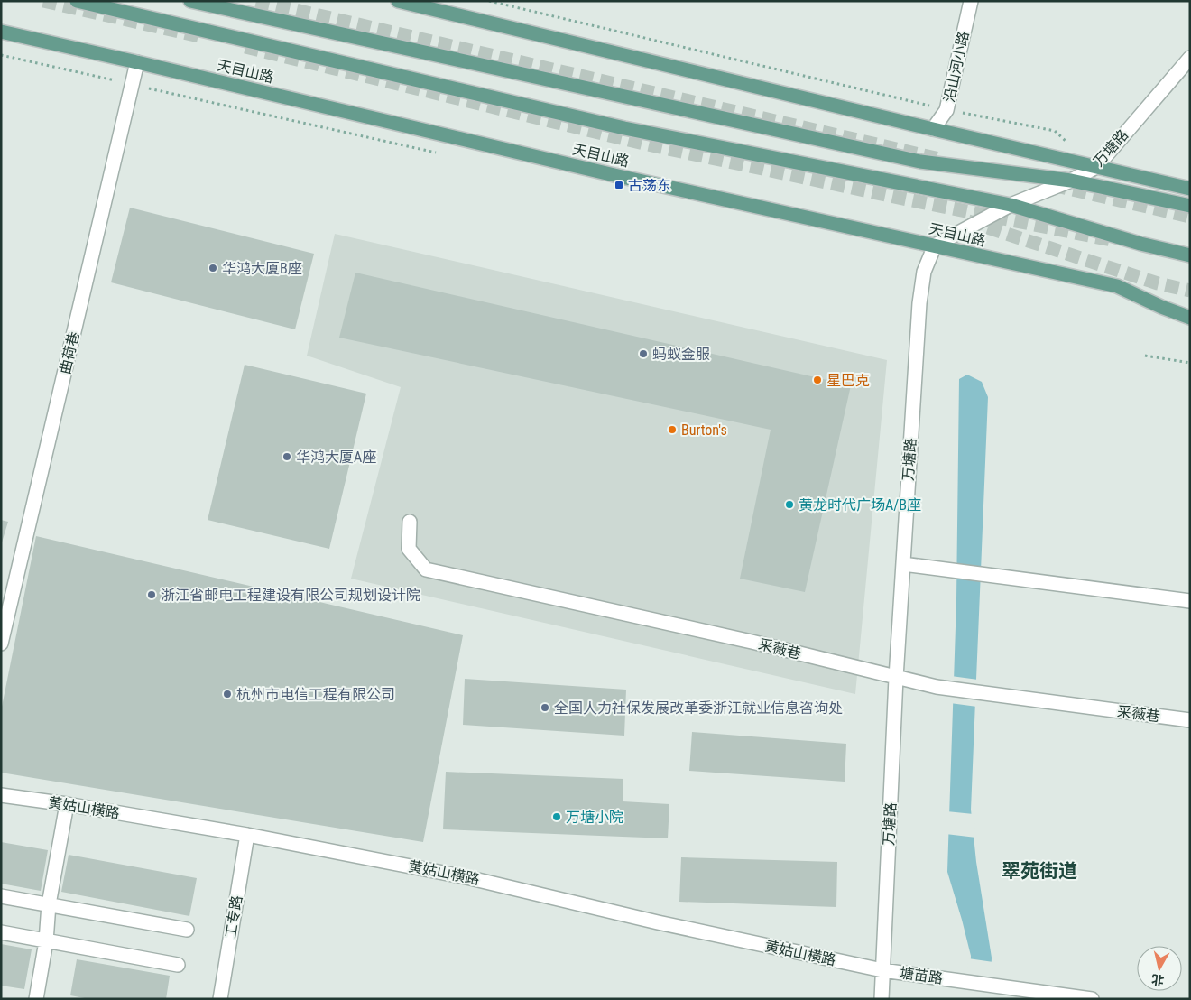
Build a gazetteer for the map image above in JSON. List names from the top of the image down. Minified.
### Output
{"streets":{"main road":["天目山路"],"street":["沿山河小路","万塘路","曲荷巷","采薇巷","黄姑山横路","工专路","塘苗路"]},"crossings":[["天目山路","万塘路"],["天目山路","曲荷巷"],["万塘路","采薇巷"],["万塘路","黄姑山横路"],["万塘路","塘苗路"],["黄姑山横路","工专路"],["黄姑山横路","塘苗路"]],"districts":["翠苑街道"],"places":{"transit":["古荡东"],"other":["华鸿大厦B座","蚂蚁金服","星巴克","Burton's","华鸿大厦A座","黄龙时代广场A/B座","浙江省邮电工程建设有限公司规划设计院","杭州市电信工程有限公司","全国人力社保发展改革委浙江就业信息咨询处","万塘小院"]},"north":"bottom"}
